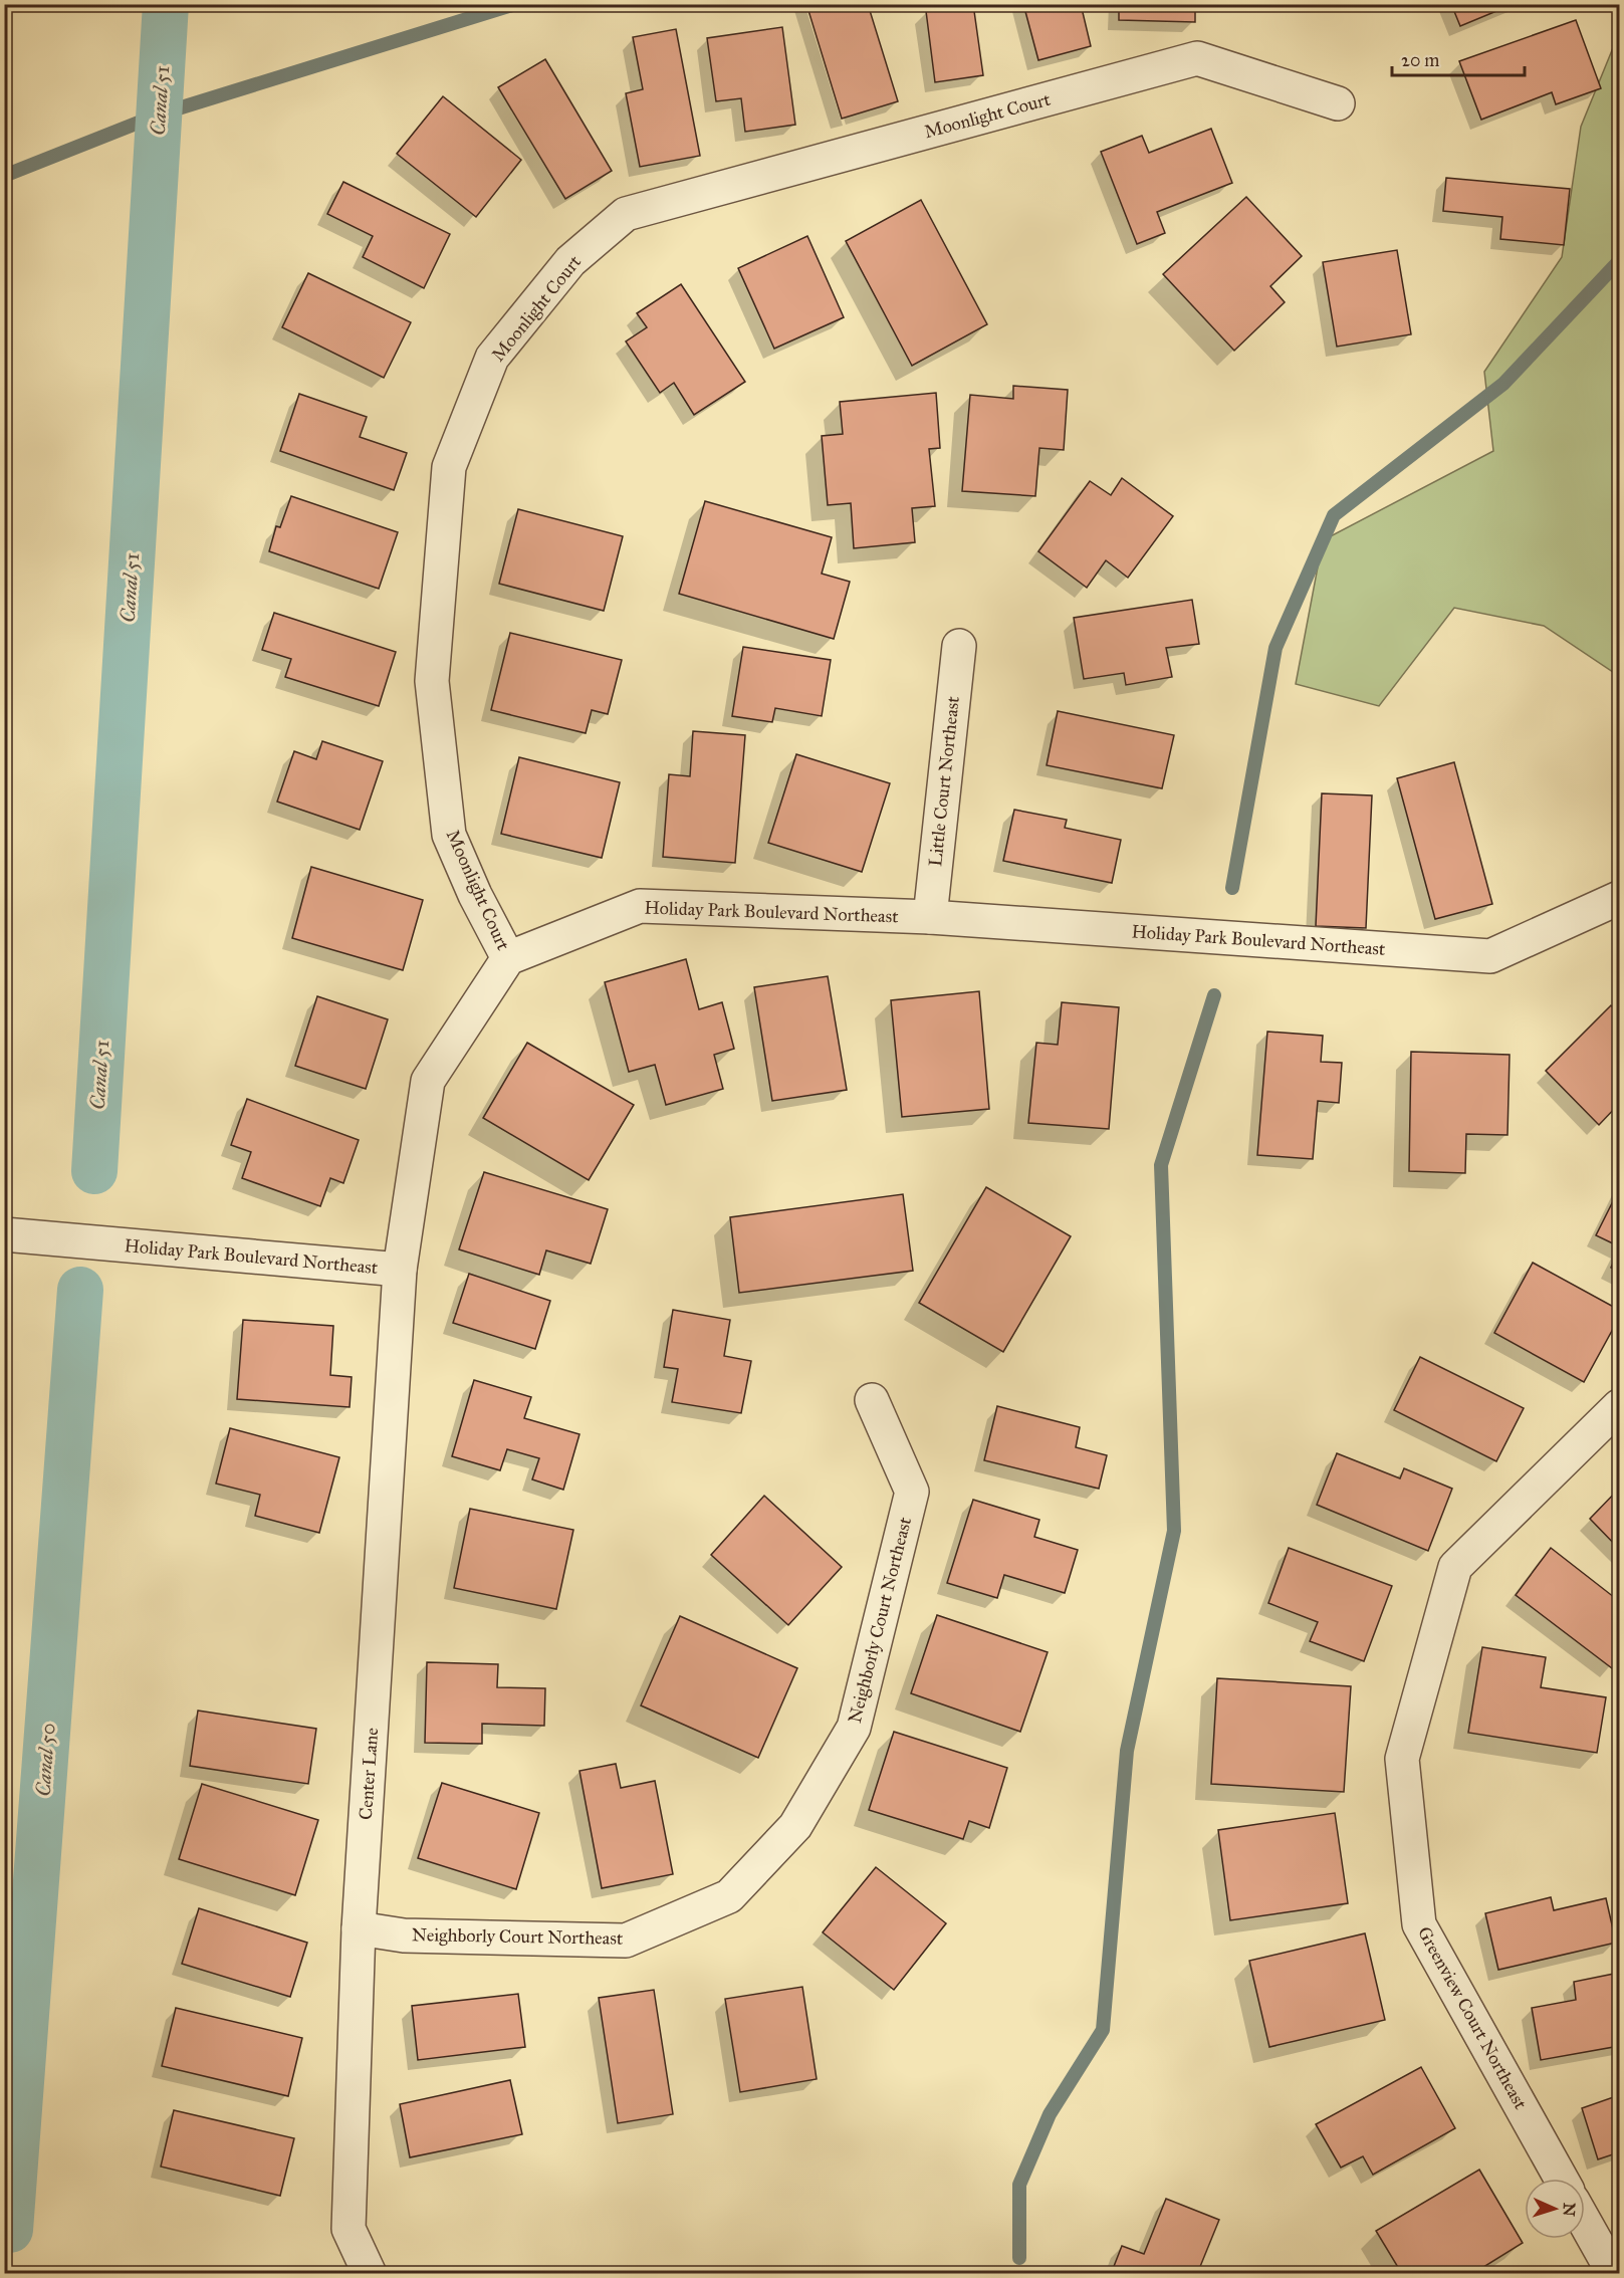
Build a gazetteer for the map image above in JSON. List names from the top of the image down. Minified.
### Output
{"streets":{"street":["Moonlight Court","Little Court Northeast","Holiday Park Boulevard Northeast","Neighborly Court Northeast","Center Lane","Greenview Court Northeast"]},"crossings":[["Moonlight Court","Holiday Park Boulevard Northeast"],["Little Court Northeast","Holiday Park Boulevard Northeast"],["Holiday Park Boulevard Northeast","Center Lane"],["Neighborly Court Northeast","Center Lane"]],"water":["Canal 51","Canal 50"],"scale_bar":"20 m","north":"right"}
